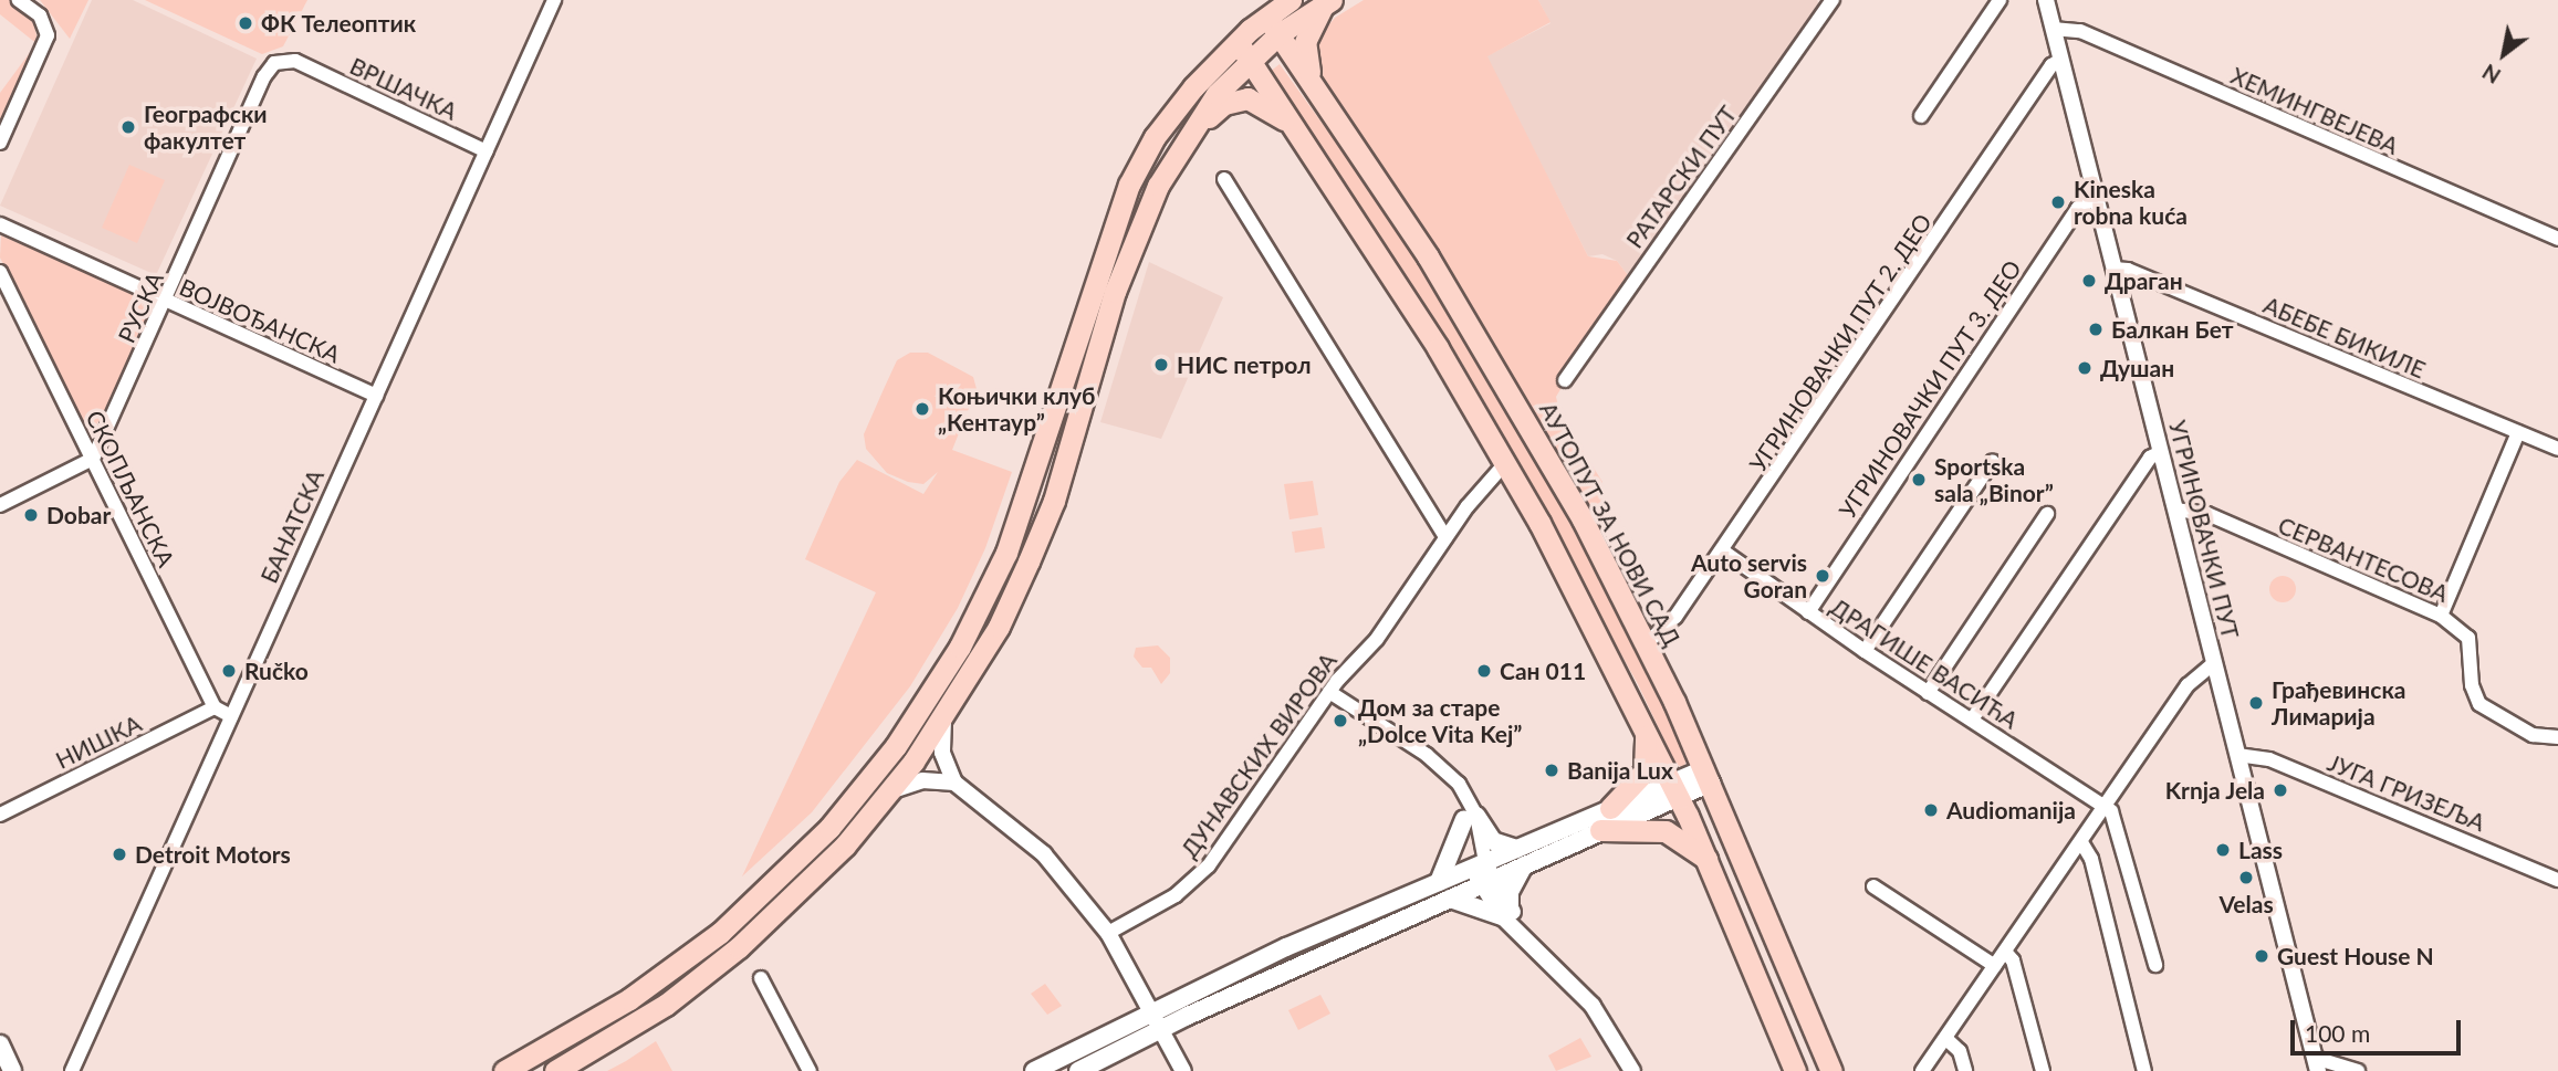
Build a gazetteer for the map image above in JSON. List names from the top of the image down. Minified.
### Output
{"streets":{"main road":["АУТОПУТ ЗА НОВИ САД"],"street":["ВРШАЧКА","ХЕМИНГВЕЈЕВА","РАТАРСКИ ПУТ","РУСКА","ВОЈВОЂАНСКА","АБЕБЕ БИКИЛЕ","УГРИНОВАЧКИ ПУТ 2. ДЕО","УГРИНОВАЧКИ ПУТ 3. ДЕО","СКОПЉАНСКА","БАНАТСКА","УГРИНОВАЧКИ ПУТ","СЕРВАНТЕСОВА","ДРАГИШЕ ВАСИЋА","НИШКА","ДУНАВСКИХ ВИРОВА","ЈУГА ГРИЗЕЉА"]},"crossings":[["ВРШАЧКА","РУСКА"],["ВРШАЧКА","БАНАТСКА"],["ХЕМИНГВЕЈЕВА","УГРИНОВАЧКИ ПУТ"],["РУСКА","ВОЈВОЂАНСКА"],["РУСКА","СКОПЉАНСКА"],["ВОЈВОЂАНСКА","БАНАТСКА"],["АБЕБЕ БИКИЛЕ","УГРИНОВАЧКИ ПУТ"],["УГРИНОВАЧКИ ПУТ 2. ДЕО","АУТОПУТ ЗА НОВИ САД"],["УГРИНОВАЧКИ ПУТ 2. ДЕО","УГРИНОВАЧКИ ПУТ"],["УГРИНОВАЧКИ ПУТ 2. ДЕО","ДРАГИШЕ ВАСИЋА"],["УГРИНОВАЧКИ ПУТ 3. ДЕО","УГРИНОВАЧКИ ПУТ"],["УГРИНОВАЧКИ ПУТ 3. ДЕО","ДРАГИШЕ ВАСИЋА"],["СКОПЉАНСКА","НИШКА"],["УГРИНОВАЧКИ ПУТ","СЕРВАНТЕСОВА"],["УГРИНОВАЧКИ ПУТ","ЈУГА ГРИЗЕЉА"]],"places":["ФК Телеоптик","Географски факултет","Kineska robna kuća","Драган","Балкан Бет","НИС петрол","Душан","Коњички клуб „Кентаур”","Sportska sala „Binor”","Dobar","Auto servis Goran","Ručko","Сан 011","Грађевинска Лимарија","Дом за старе „Dolce Vita Kej”","Banija Lux","Krnja Jela","Audiomanija","Lass","Detroit Motors","Velas","Guest House N"],"scale_bar":"100 m","north":"bottom left"}
